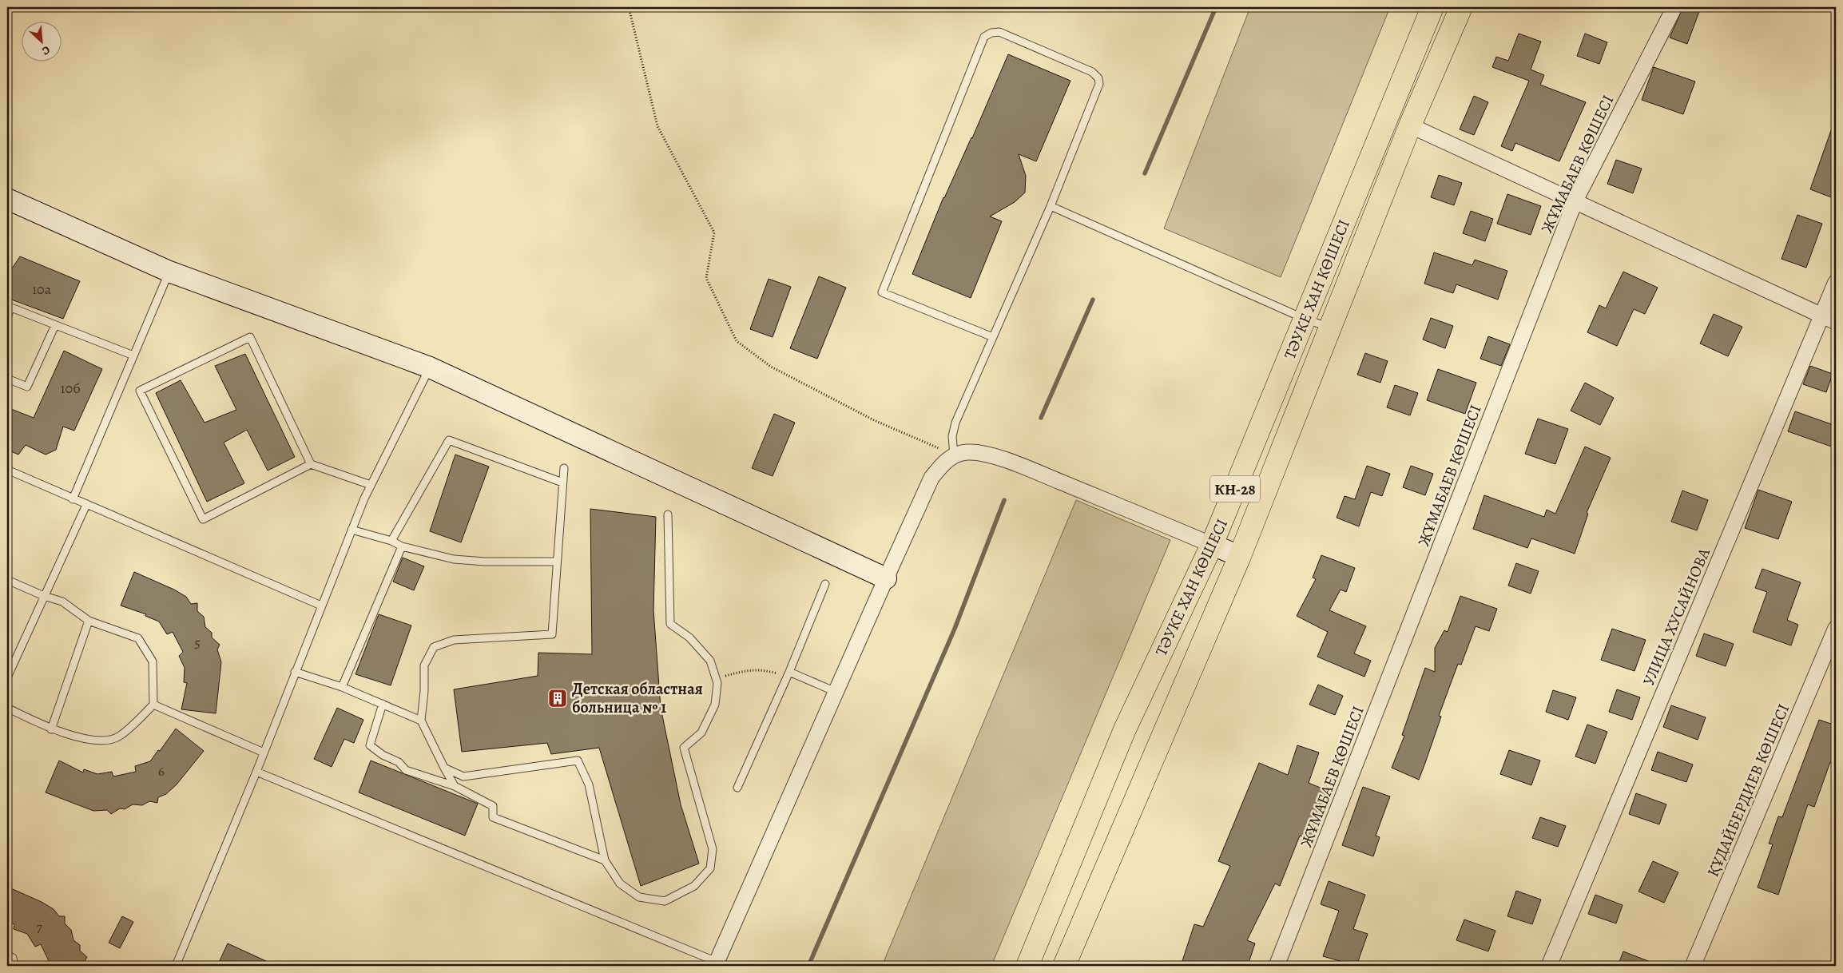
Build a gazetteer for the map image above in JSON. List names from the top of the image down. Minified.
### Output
{"streets":{"main road":["ТӘУКЕ ХАН КӨШЕСІ","КН-28"],"street":["ЖҰМАБАЕВ КӨШЕСІ","УЛИЦА ХУСАЙНОВА","ҚҰДАЙБЕРДИЕВ КӨШЕСІ"]},"places":{"building":["Детская областная больница № 1"]},"house_numbers":["10а","10б","5","6","7"],"north":"bottom right"}
